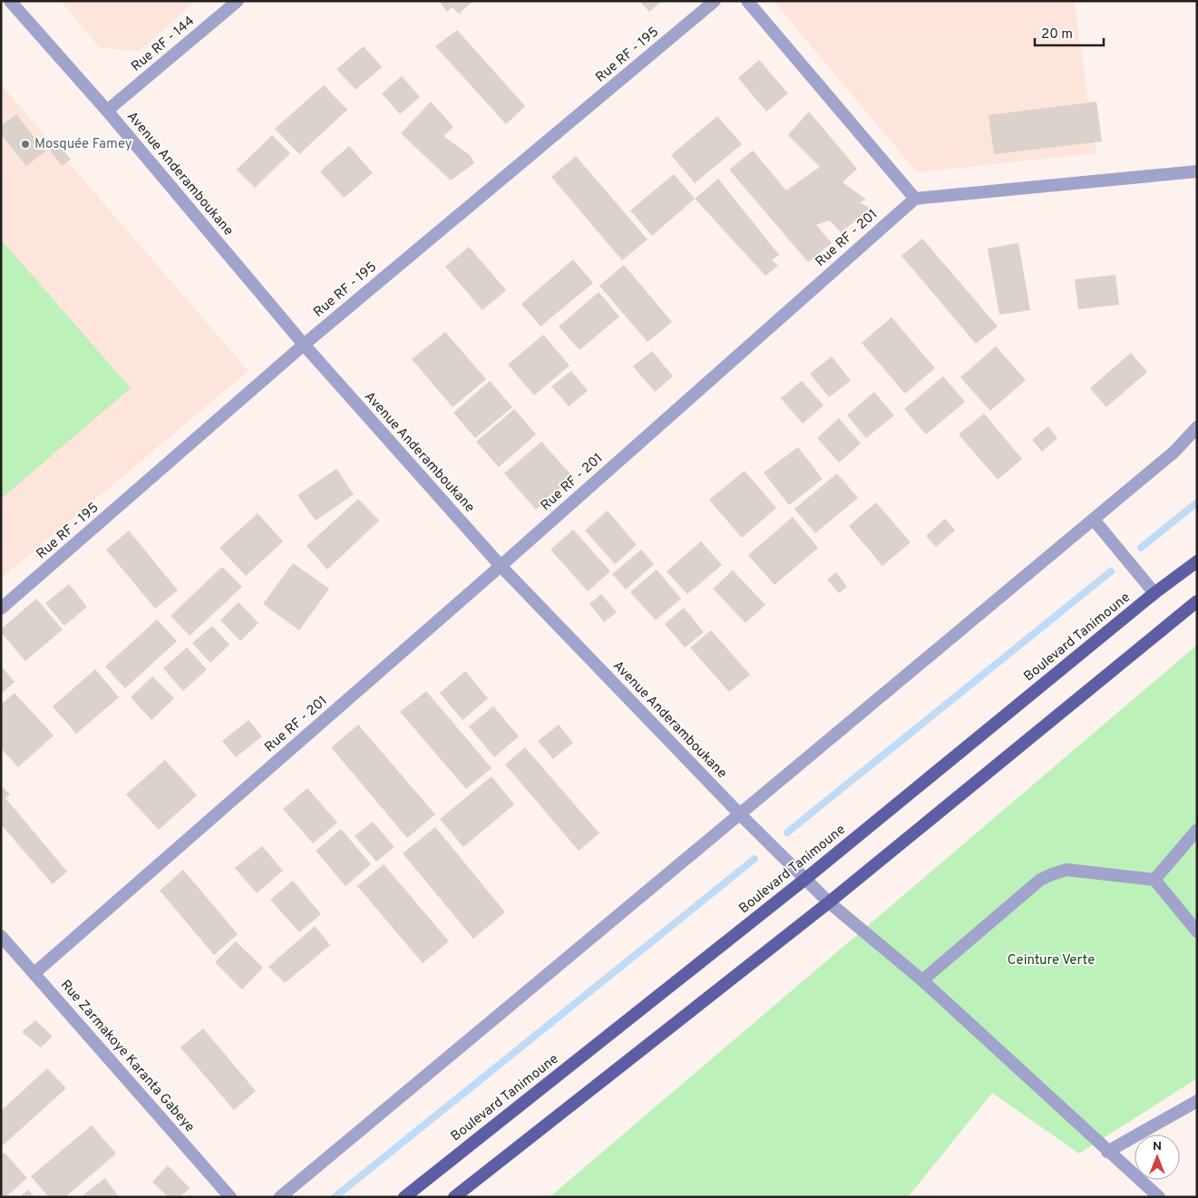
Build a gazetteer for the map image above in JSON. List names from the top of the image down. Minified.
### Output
{"streets":{"main road":["Boulevard Tanimoune"],"street":["Rue RF - 144","Rue RF - 195","Avenue Anderamboukane","Rue RF - 201","Rue Zarmakoye Karanta Gabeye"]},"crossings":[["Rue RF - 144","Avenue Anderamboukane"],["Rue RF - 195","Avenue Anderamboukane"],["Avenue Anderamboukane","Rue RF - 201"],["Avenue Anderamboukane","Boulevard Tanimoune"],["Rue RF - 201","Rue Zarmakoye Karanta Gabeye"]],"parks":["Ceinture Verte"],"places":["Mosquée Famey"],"scale_bar":"20 m","north":"top"}
